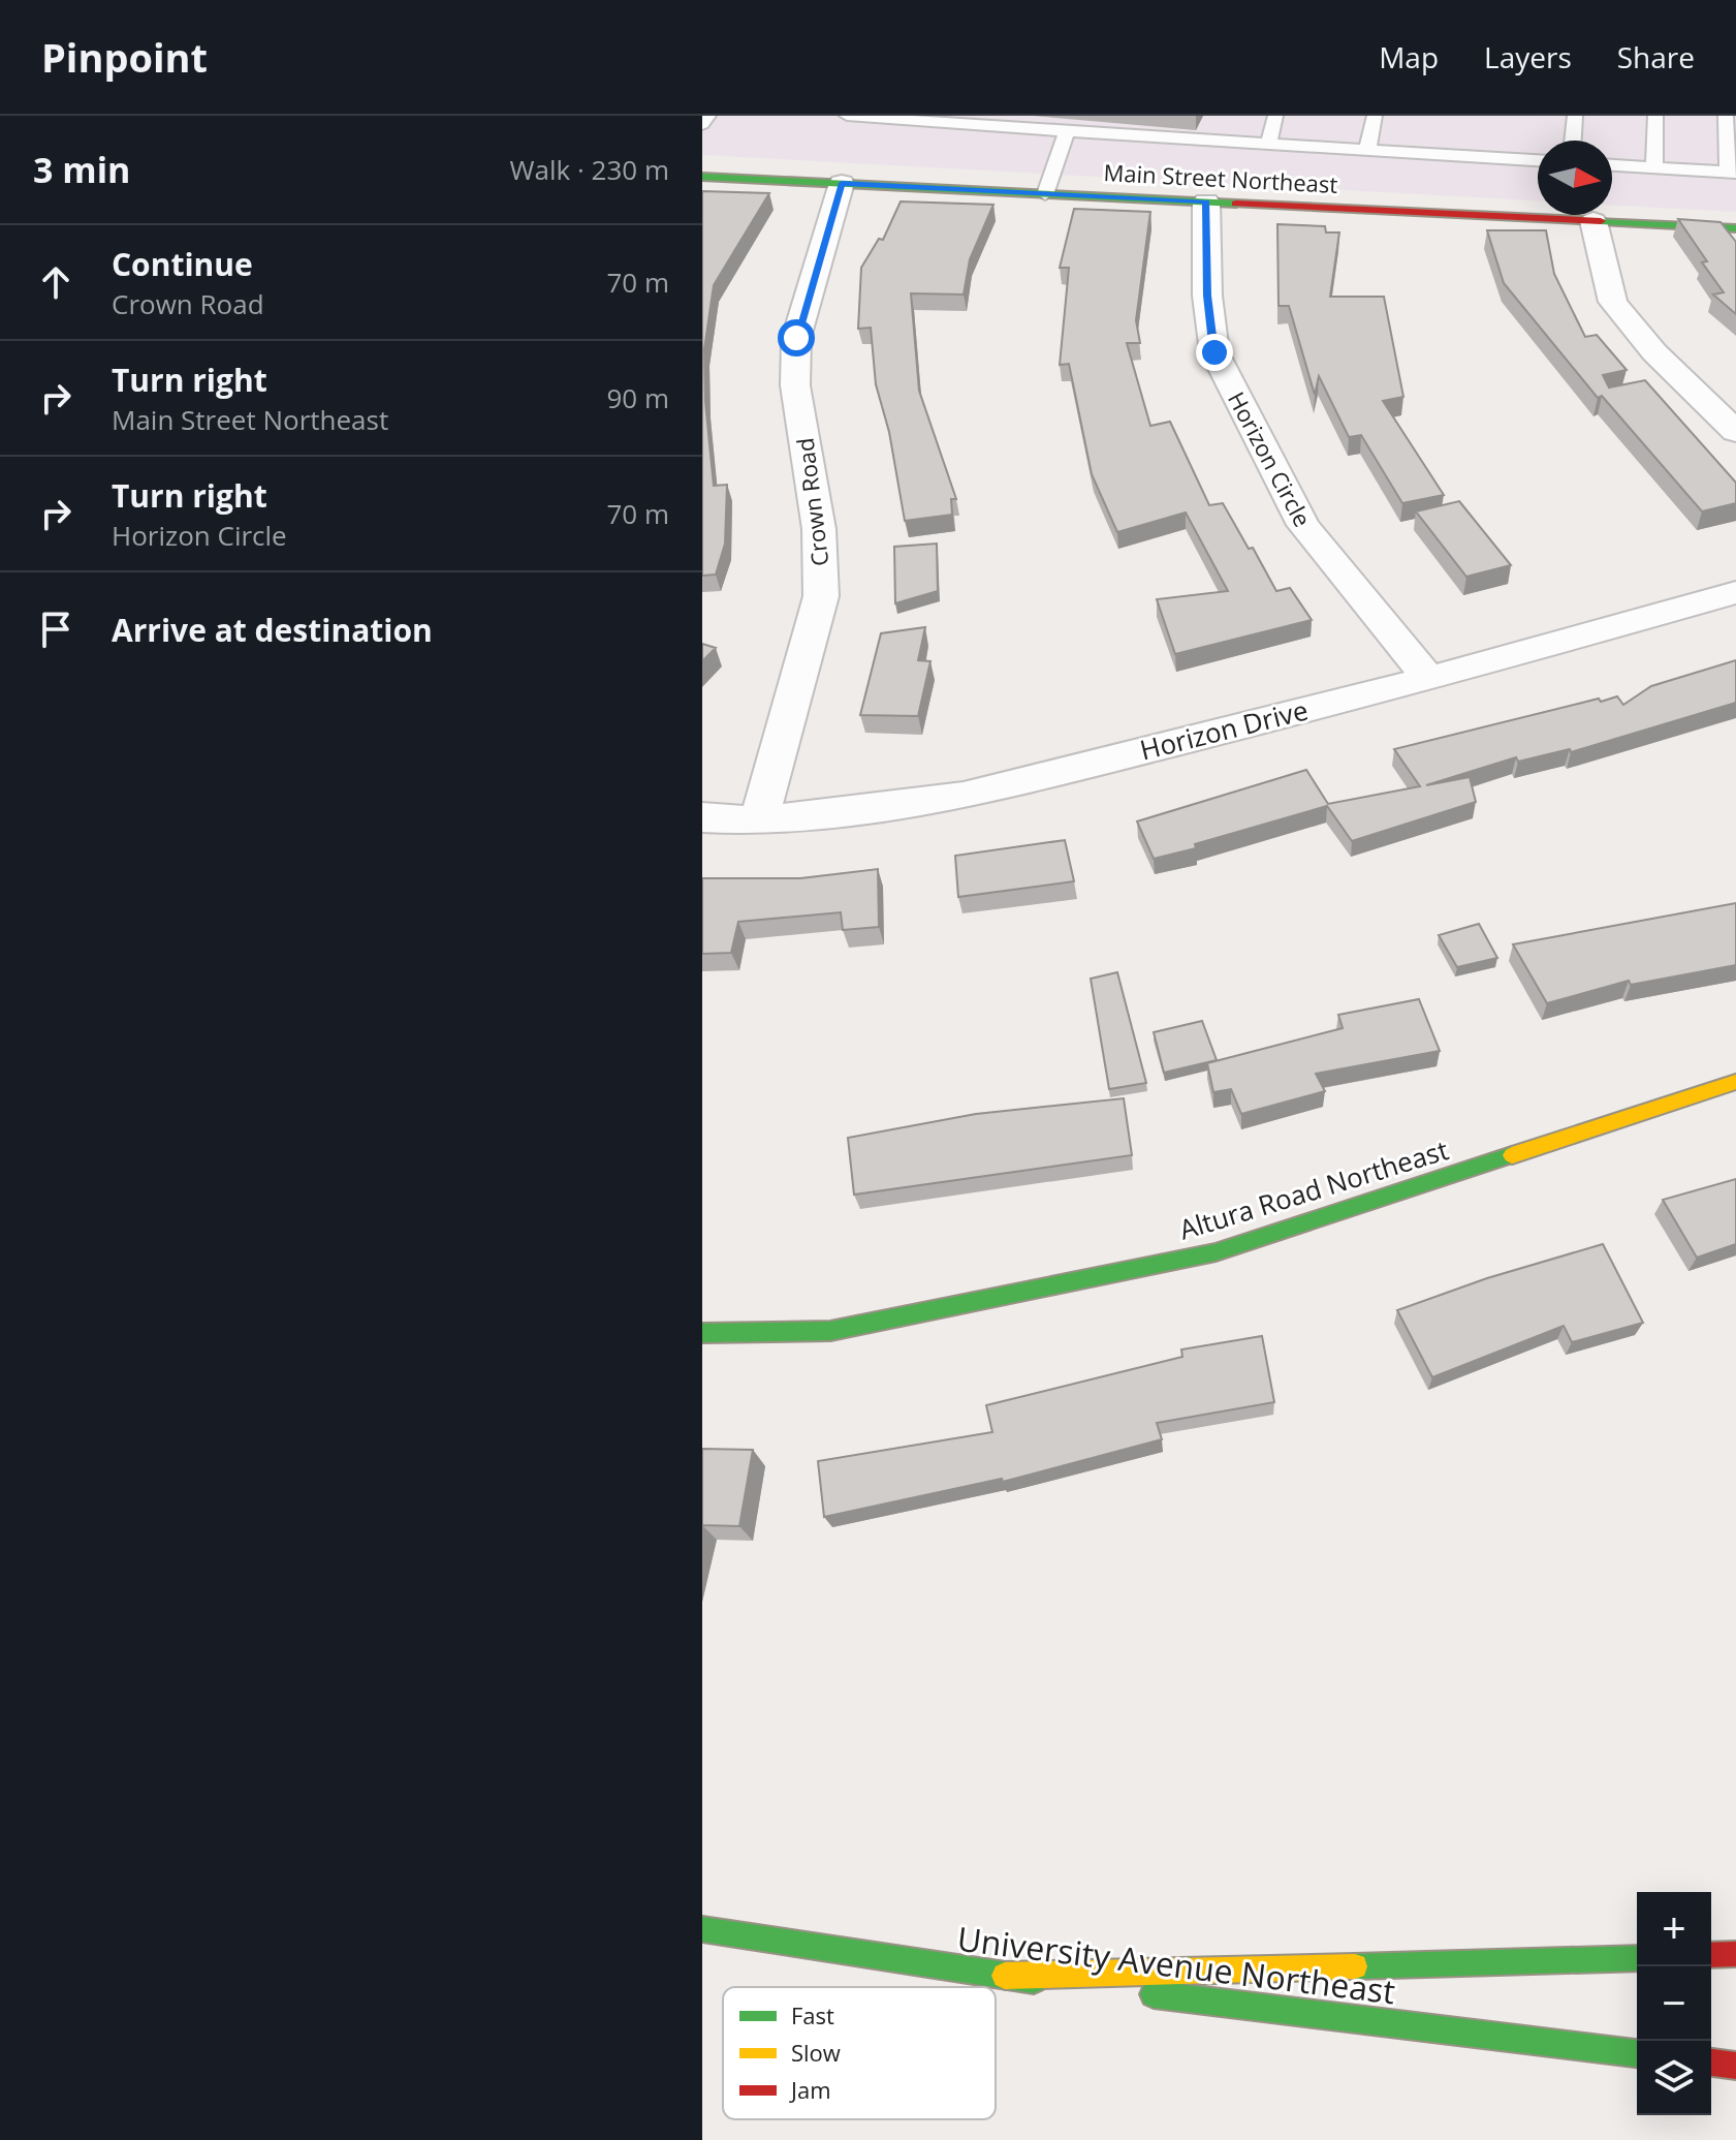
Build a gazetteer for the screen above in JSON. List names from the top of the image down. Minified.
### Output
{"streets":{"main road":["Main Street Northeast","Altura Road Northeast","University Avenue Northeast"],"street":["Horizon Circle","Crown Road","Horizon Drive"]},"crossings":[["Main Street Northeast","Horizon Circle"],["Main Street Northeast","Crown Road"],["Horizon Circle","Horizon Drive"],["Crown Road","Horizon Drive"]],"legend":["Fast","Slow","Jam"],"north":"right","page":{"header":"Pinpoint","nav":["Map","Layers","Share"],"heading":["3 min","Walk · 230 m"],"list":[["Continue","Crown Road","70 m"],["Turn right","Main Street Northeast","90 m"],["Turn right","Horizon Circle","70 m"],"Arrive at destination"],"map_buttons":["+","−"]}}
